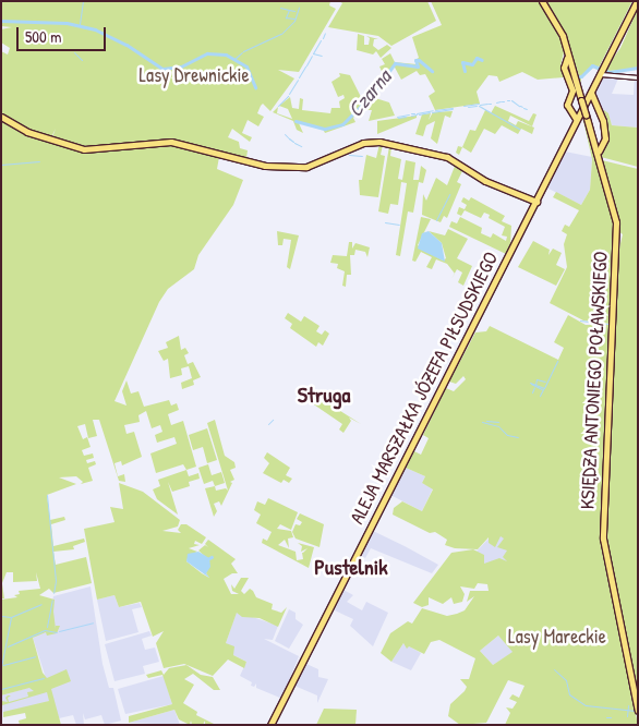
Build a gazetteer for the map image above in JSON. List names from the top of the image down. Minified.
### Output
{"streets":{"main road":["KSIĘDZA ANTONIEGO POŁAWSKIEGO","ALEJA MARSZAŁKA JÓZEFA PIŁSUDSKIEGO"]},"crossings":[["KSIĘDZA ANTONIEGO POŁAWSKIEGO","ALEJA MARSZAŁKA JÓZEFA PIŁSUDSKIEGO"]],"districts":["Struga","Pustelnik"],"water":["Czarna"],"parks":["Lasy Drewnickie","Lasy Mareckie"],"scale_bar":"500 m"}
